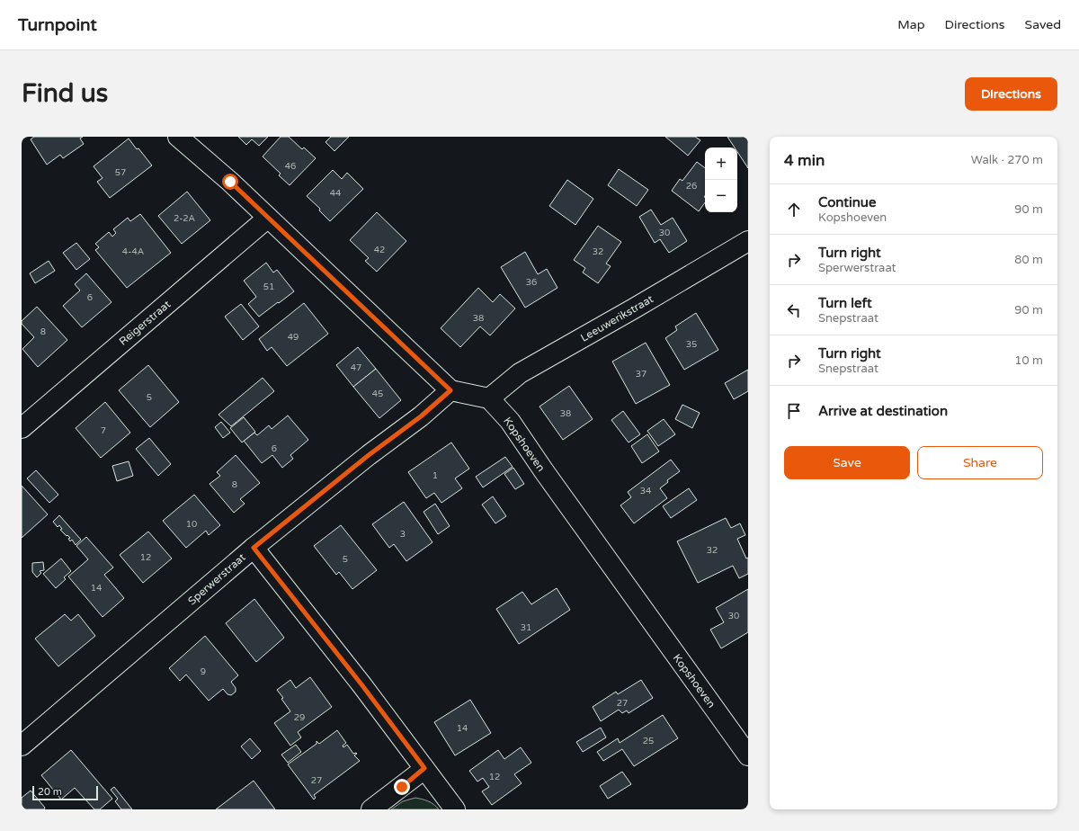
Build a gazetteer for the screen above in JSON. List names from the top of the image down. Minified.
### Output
{"streets":{"street":["Leeuwerikstraat","Reigerstraat","Kopshoeven","Sperwerstraat"]},"crossings":[["Leeuwerikstraat","Kopshoeven"]],"house_numbers":["46","57","26","44","2-2A","30","42","4-4A","32","36","51","6","38","8","49","35","47","37","45","5","38","7","6","1","8","34","10","3","32","12","5","14","30","31","9","27","29","14","25","12","27"],"scale_bar":"20 m","page":{"header":"Turnpoint","nav":["Map","Directions","Saved"],"buttons":["Directions",["Save","Share"]],"title":"Find us","heading":["4 min","Walk · 270 m"],"map_buttons":["+","−"],"list":[["Continue","Kopshoeven","90 m"],["Turn right","Sperwerstraat","80 m"],["Turn left","Snepstraat","90 m"],["Turn right","Snepstraat","10 m"],"Arrive at destination"],"scale":"20 m"}}
